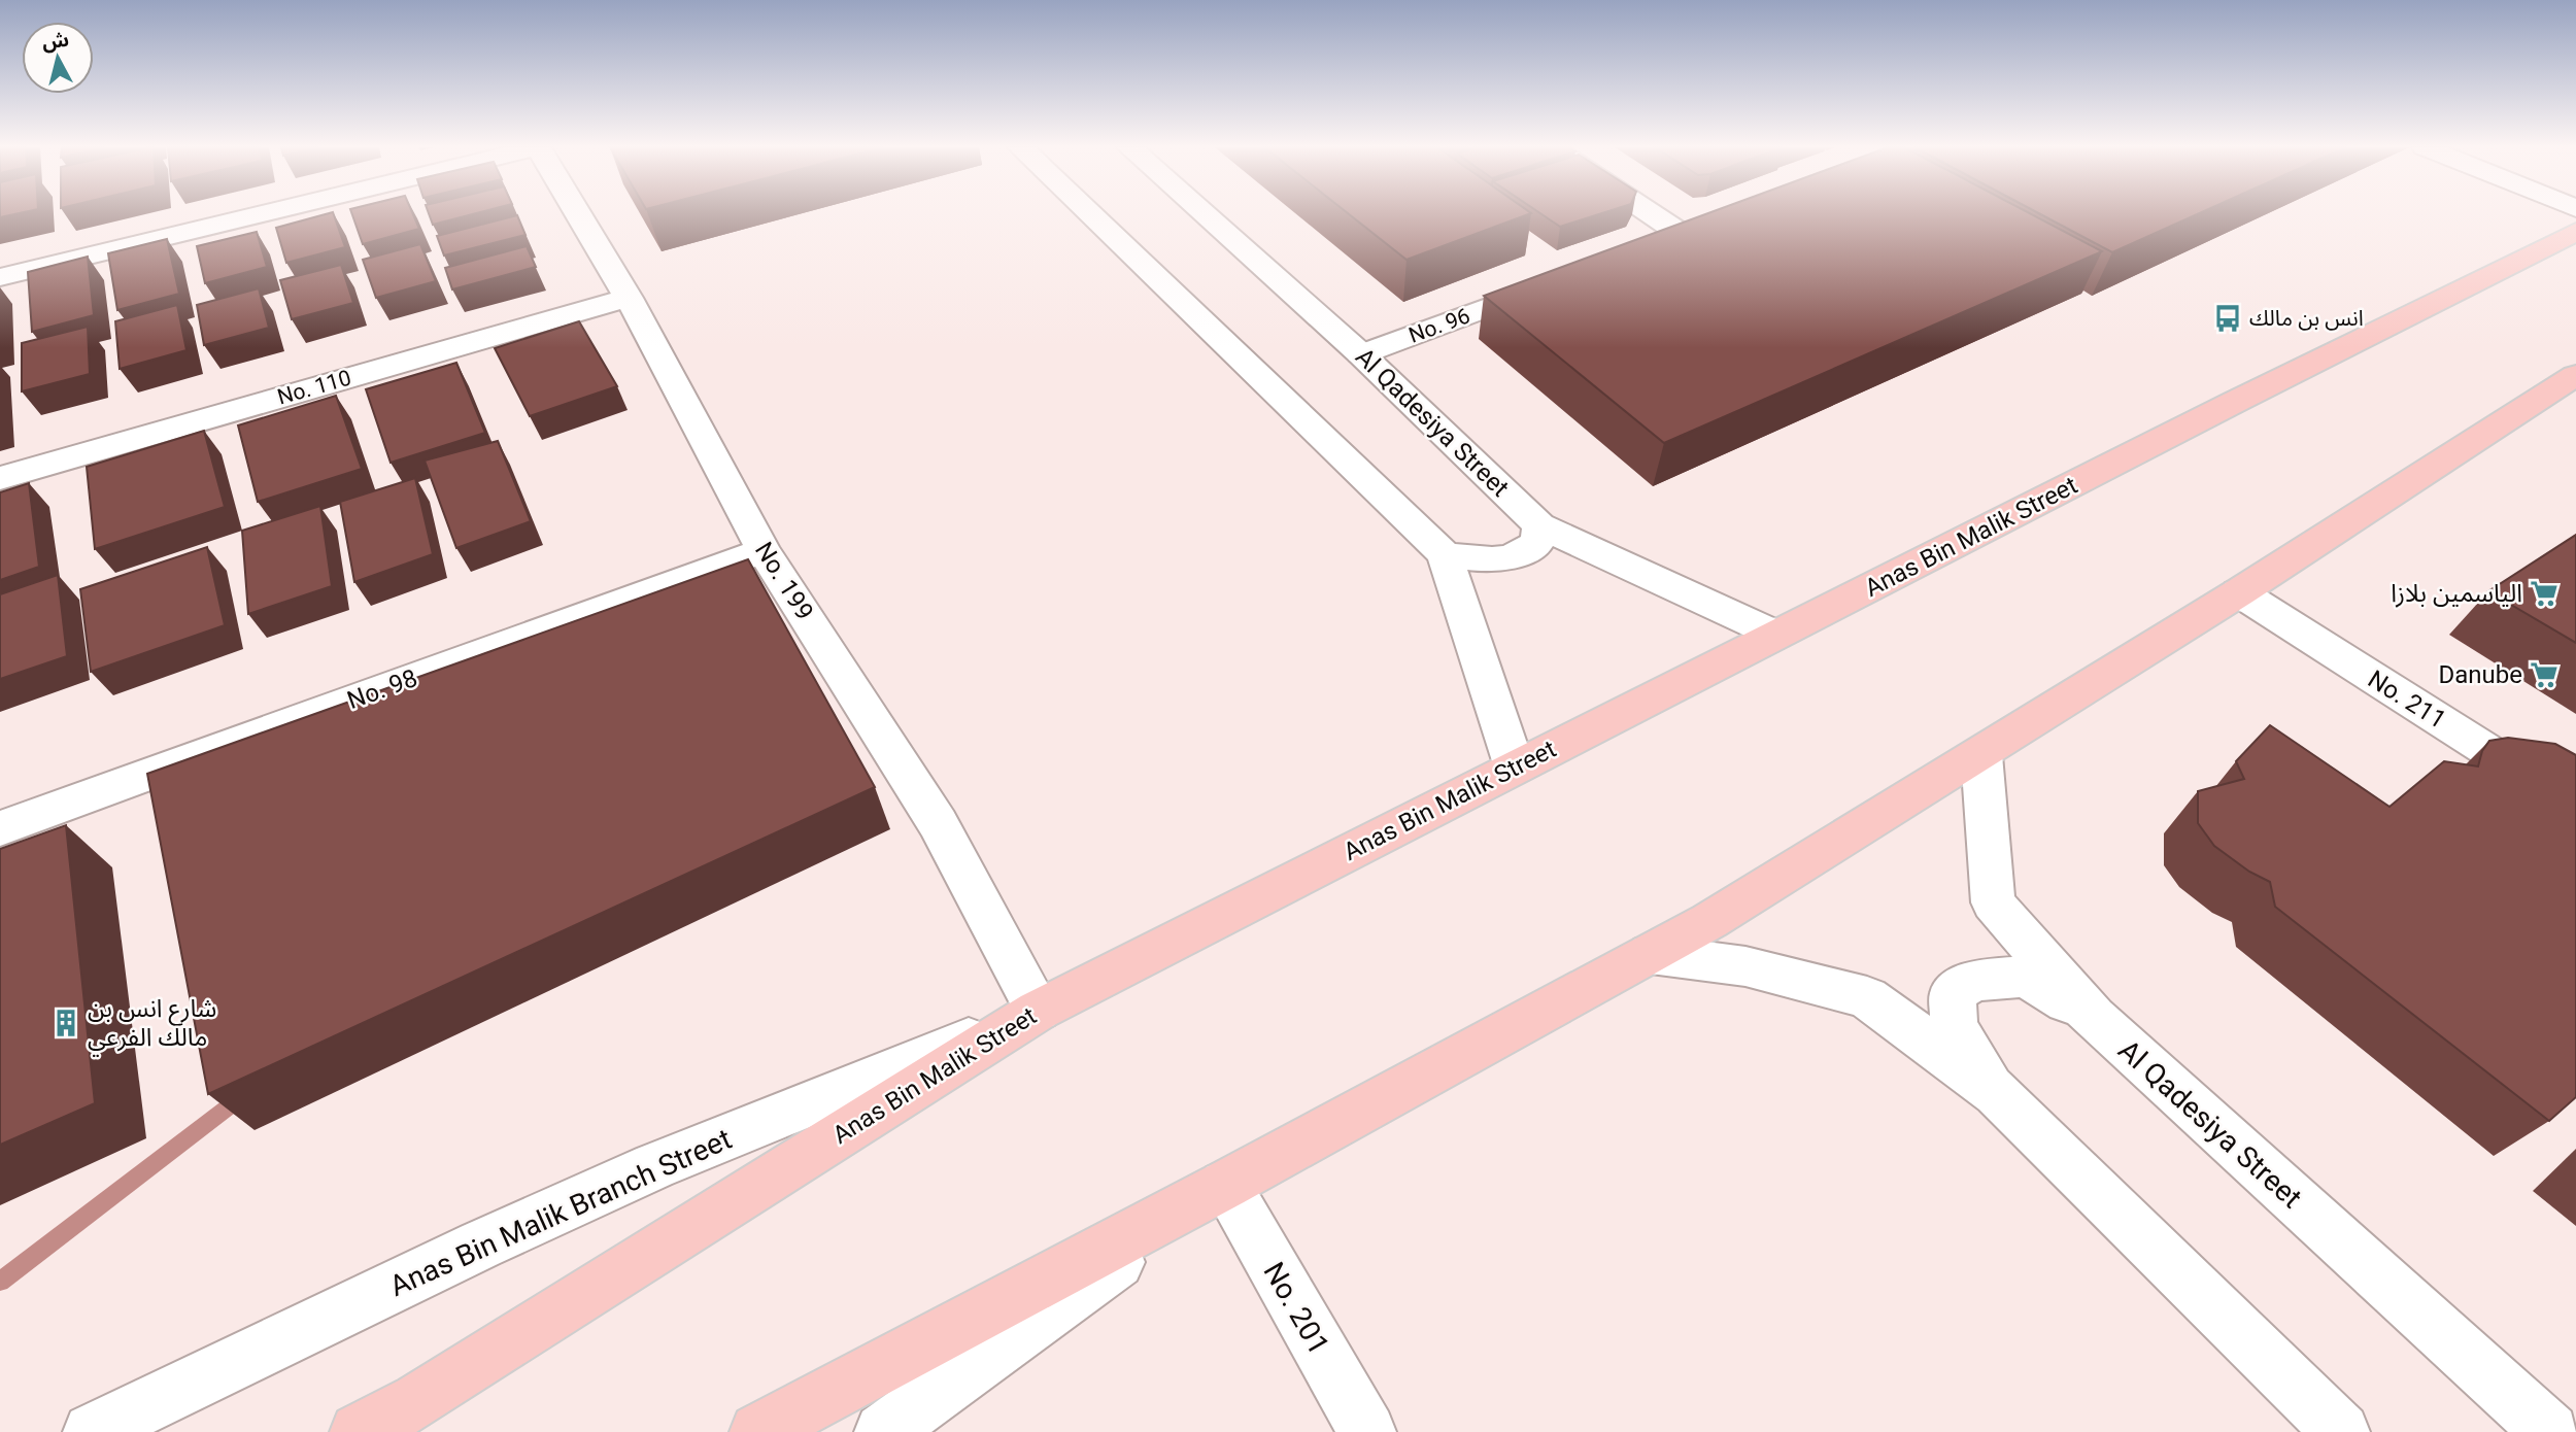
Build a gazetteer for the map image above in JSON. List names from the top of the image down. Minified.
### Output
{"streets":{"main road":["Anas Bin Malik Street"],"street":["No. 96","No. 110","Al Qadesiya Street","No. 199","No. 98","No. 211","Anas Bin Malik Branch Street","No. 201"]},"crossings":[["No. 96","Al Qadesiya Street"],["No. 110","No. 199"],["Al Qadesiya Street","Anas Bin Malik Street"],["Anas Bin Malik Street","No. 199"],["Anas Bin Malik Street","Anas Bin Malik Branch Street"],["No. 199","No. 98"],["No. 199","Anas Bin Malik Branch Street"]],"places":{"bus stop":["انس بن مالك"],"supermarket":["الياسمين بلازا","Danube"],"building":["شارع انس بن مالك الفرعي"]},"north":"top"}
